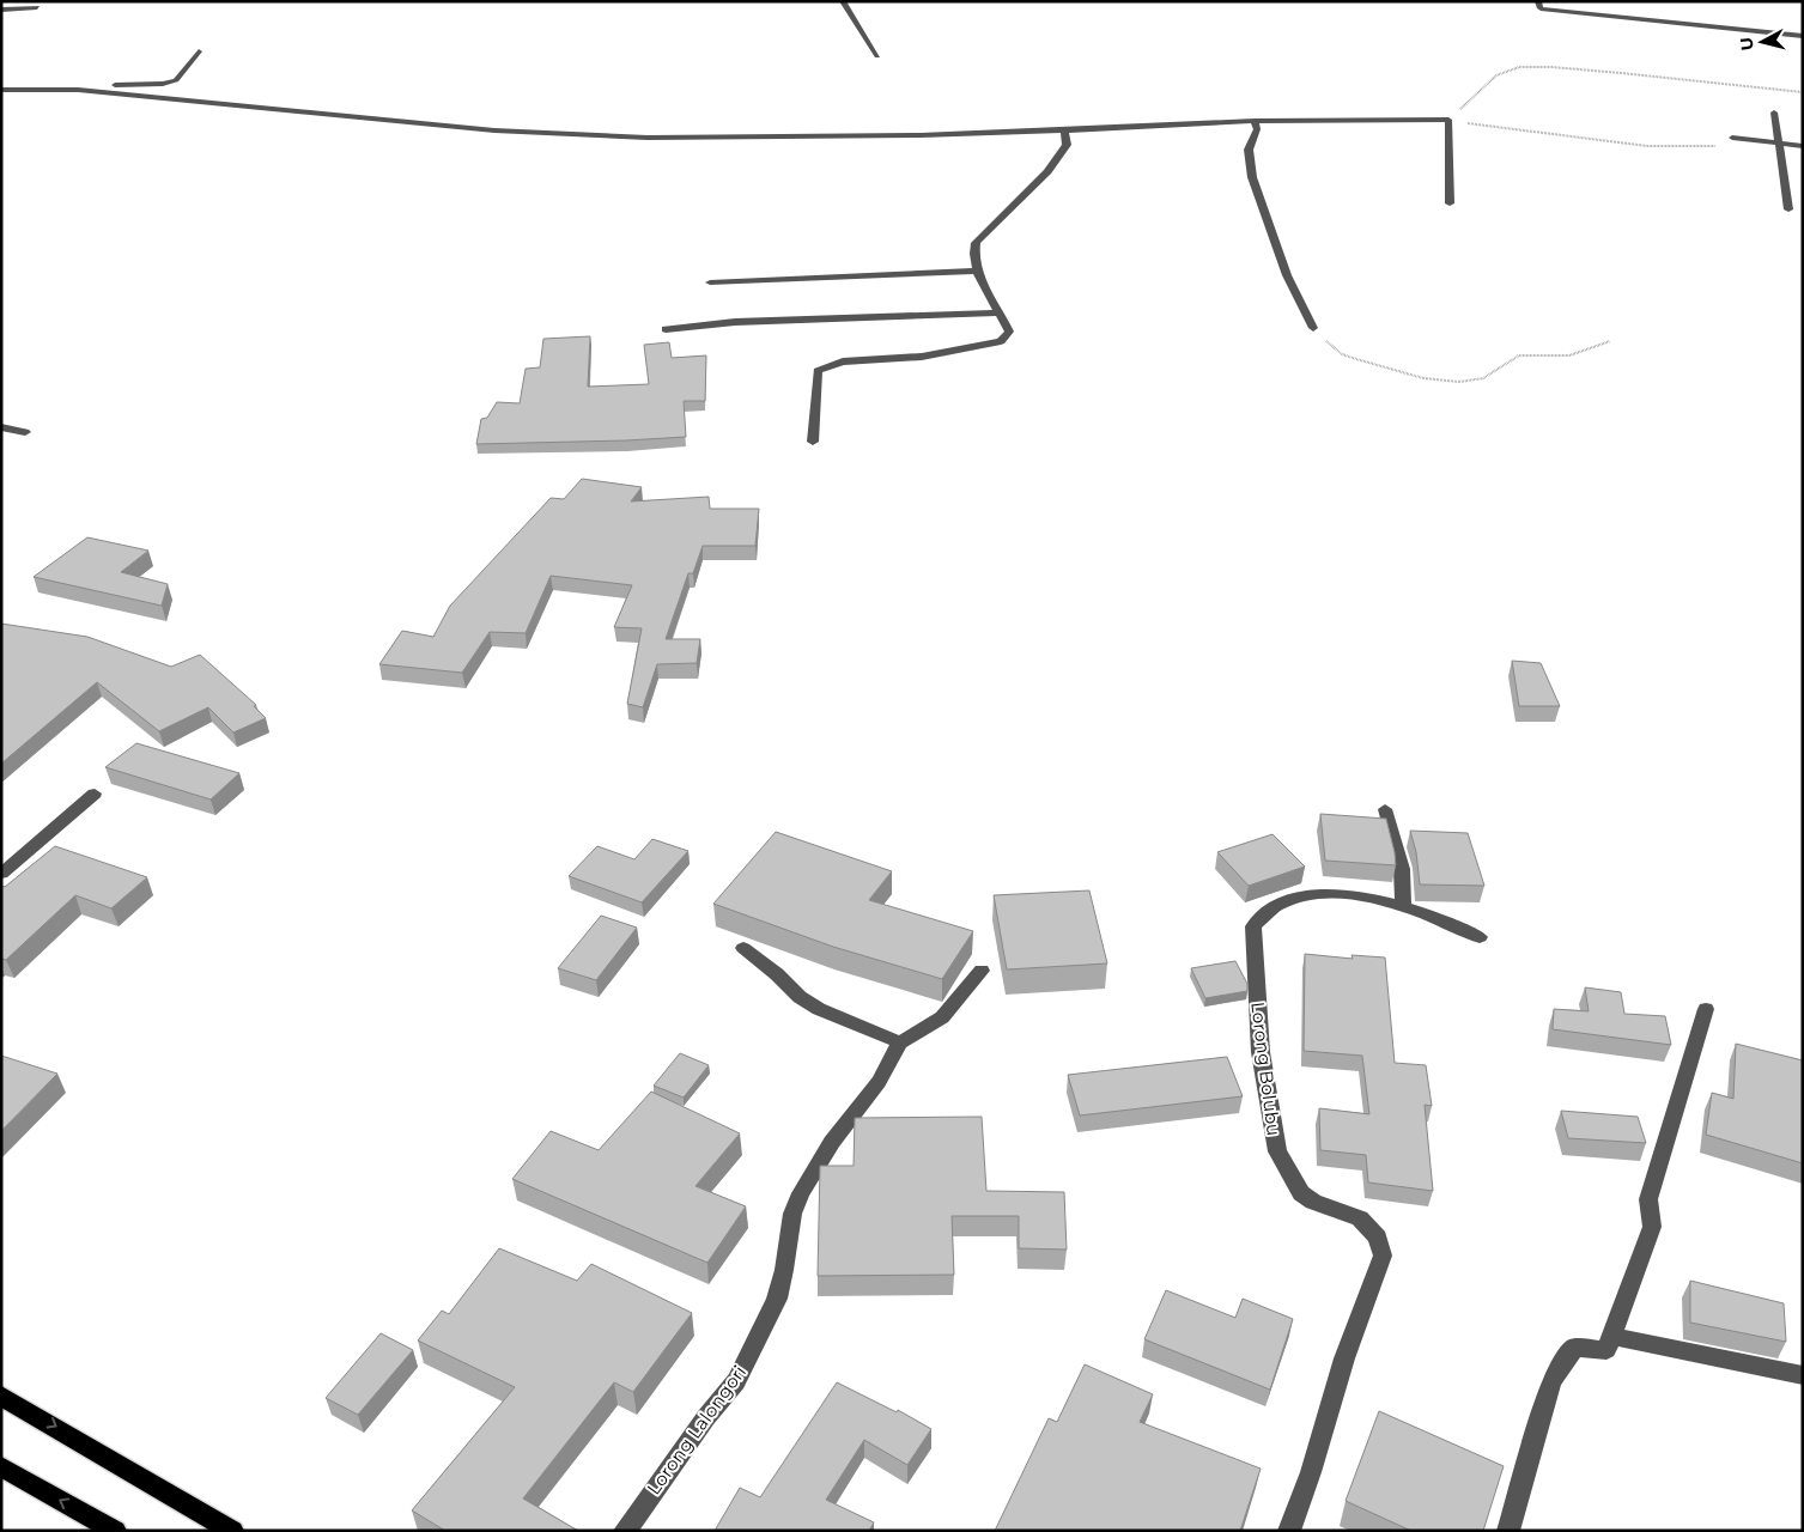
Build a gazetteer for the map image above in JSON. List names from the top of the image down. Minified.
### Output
{"streets":{"street":["Lorong Bolubu","Lorong Lalongori"]},"north":"left"}
